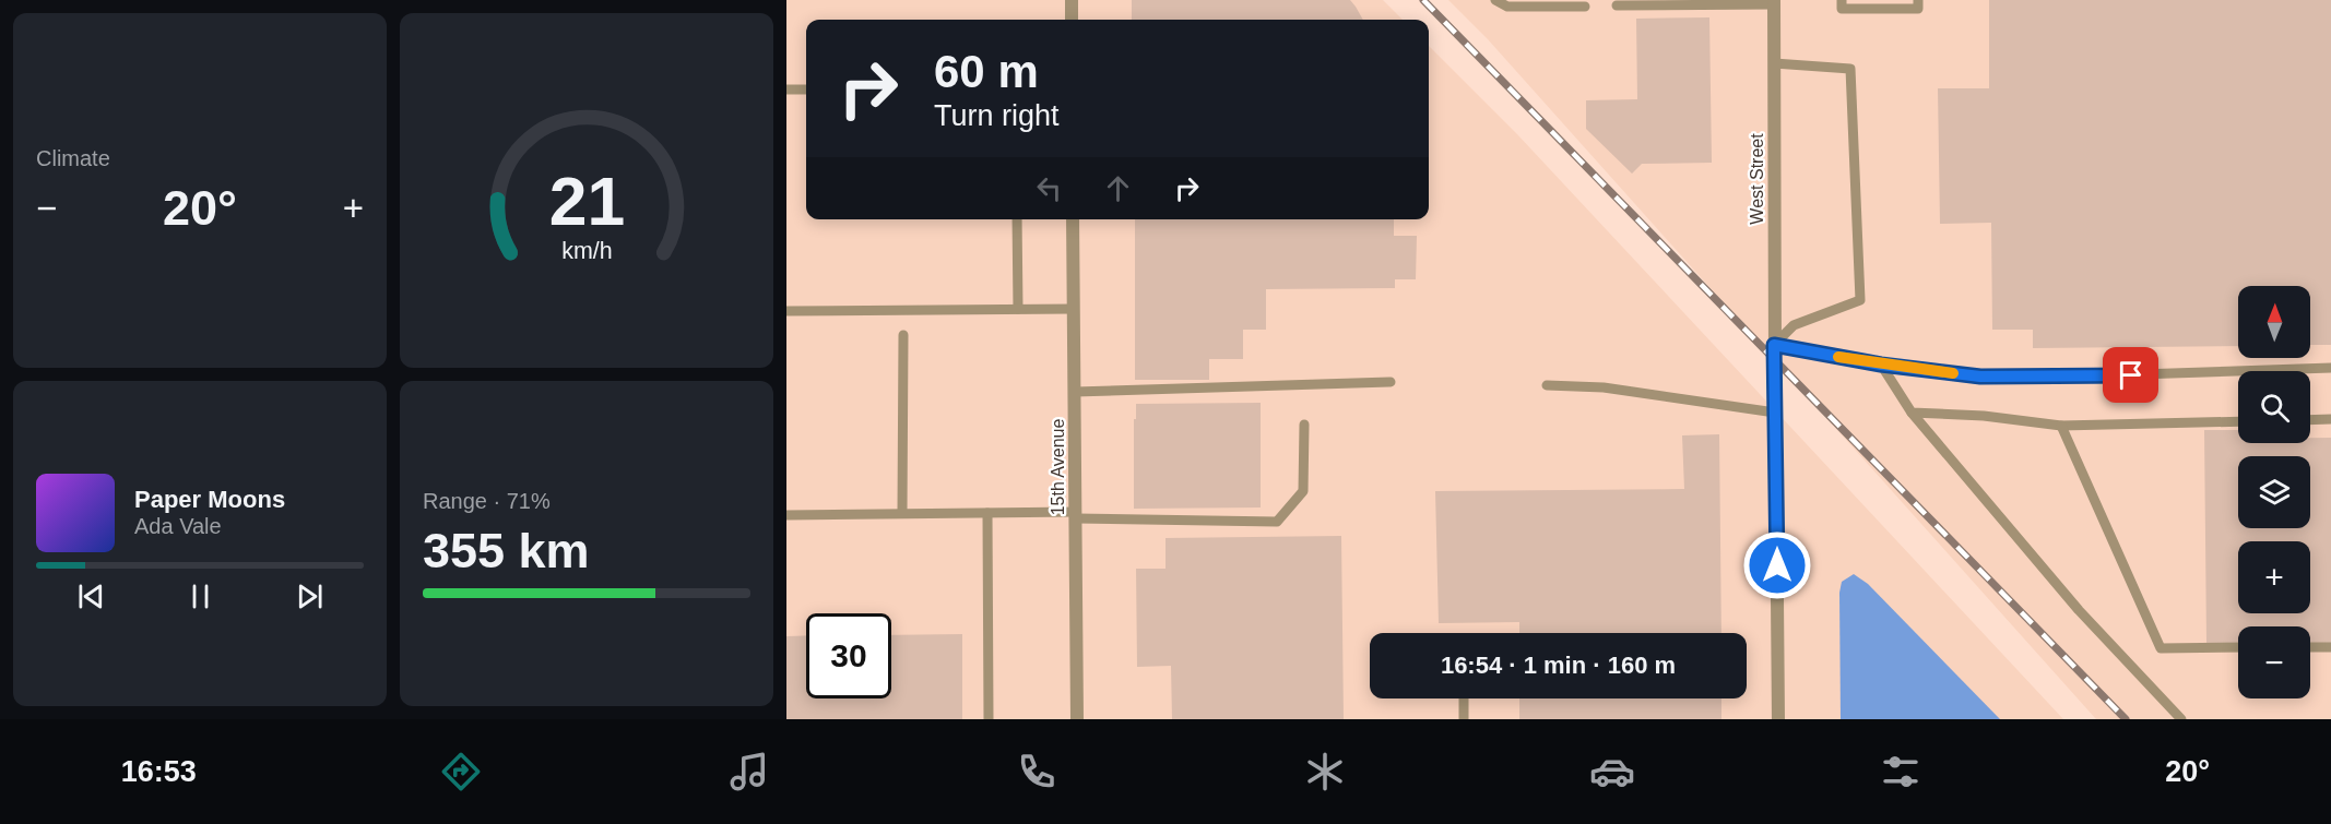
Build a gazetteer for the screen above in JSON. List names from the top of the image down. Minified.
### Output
{"streets":{"street":["West Street","15th Avenue"]},"north":"top","page":{"tile":["Climate",["Range · 71%","355 km"]],"turn":["60 m","Turn right"],"heat":["−","20°","+"],"map_buttons":["+","−"],"song":["Paper Moons","Ada Vale"],"limit":"30","trip":"16:54 · 1 min · 160 m","tabs":["16:53","20°"],"gauge":["21","km/h"]}}
